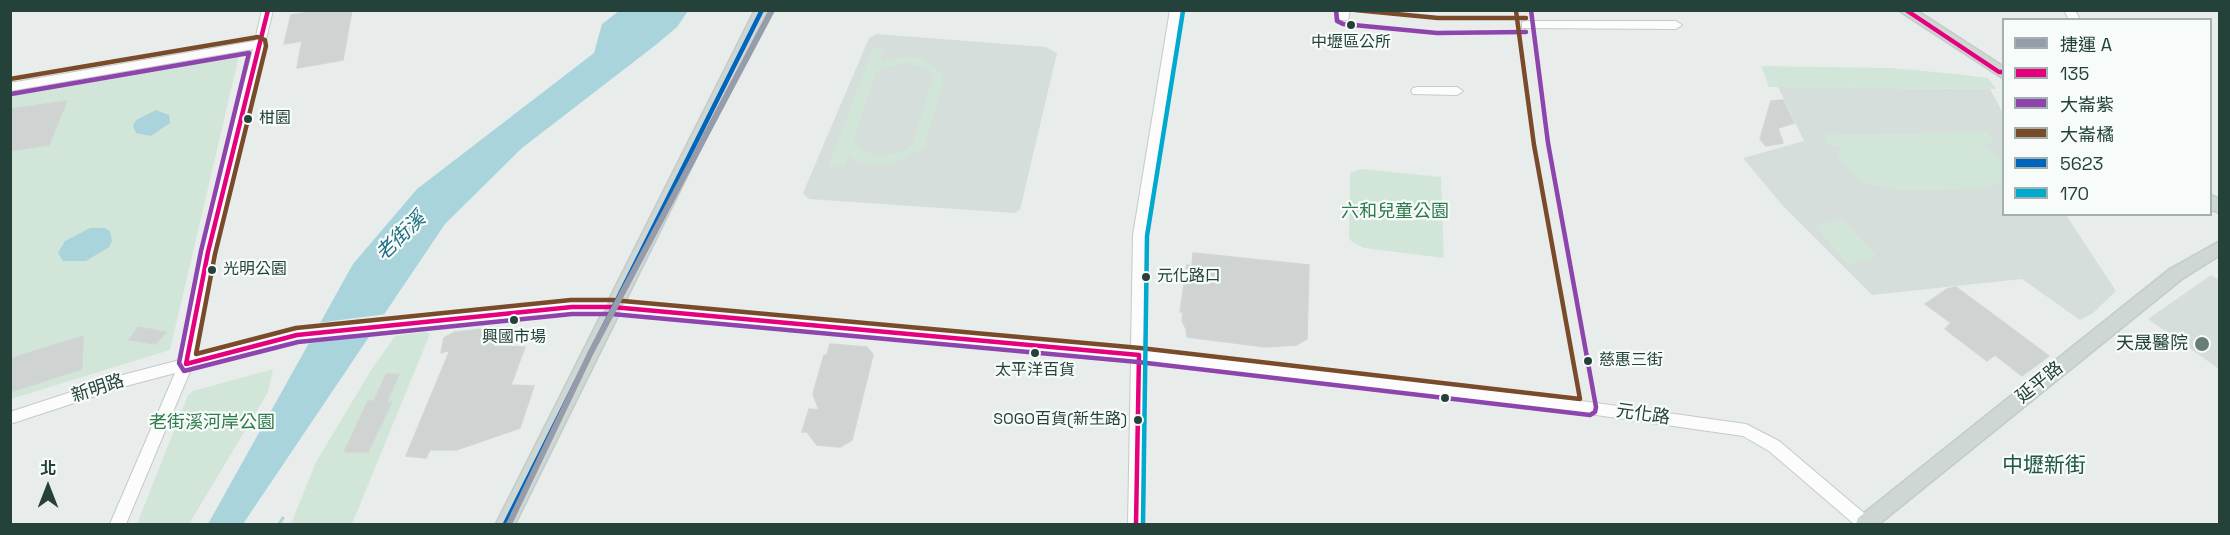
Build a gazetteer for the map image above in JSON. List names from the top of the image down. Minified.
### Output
{"streets":{"main road":["延平路"],"street":["新明路","元化路"]},"crossings":[["延平路","元化路"],["新明路","元化路"]],"districts":["中壢新街"],"water":["老街溪"],"parks":["六和兒童公園","老街溪河岸公園"],"places":["中壢區公所","柑園","光明公園","元化路口","興國市場","天晟醫院","太平洋百貨","慈惠三街","SOGO百貨(新生路)"],"lines":["metro line A","transit line 135","transit line 大崙紫","transit line 大崙橘","transit line 5623","transit line 170"],"legend":["捷運 A","135","大崙紫","大崙橘","5623","170"],"north":"top"}
